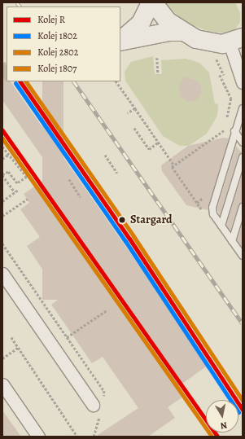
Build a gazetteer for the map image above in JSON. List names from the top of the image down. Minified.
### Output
{"places":["Stargard"],"lines":["rail line R","rail line 2802","rail line 1802","rail line 1807"],"legend":["Kolej R","Kolej 1802","Kolej 2802","Kolej 1807"],"north":"bottom"}
